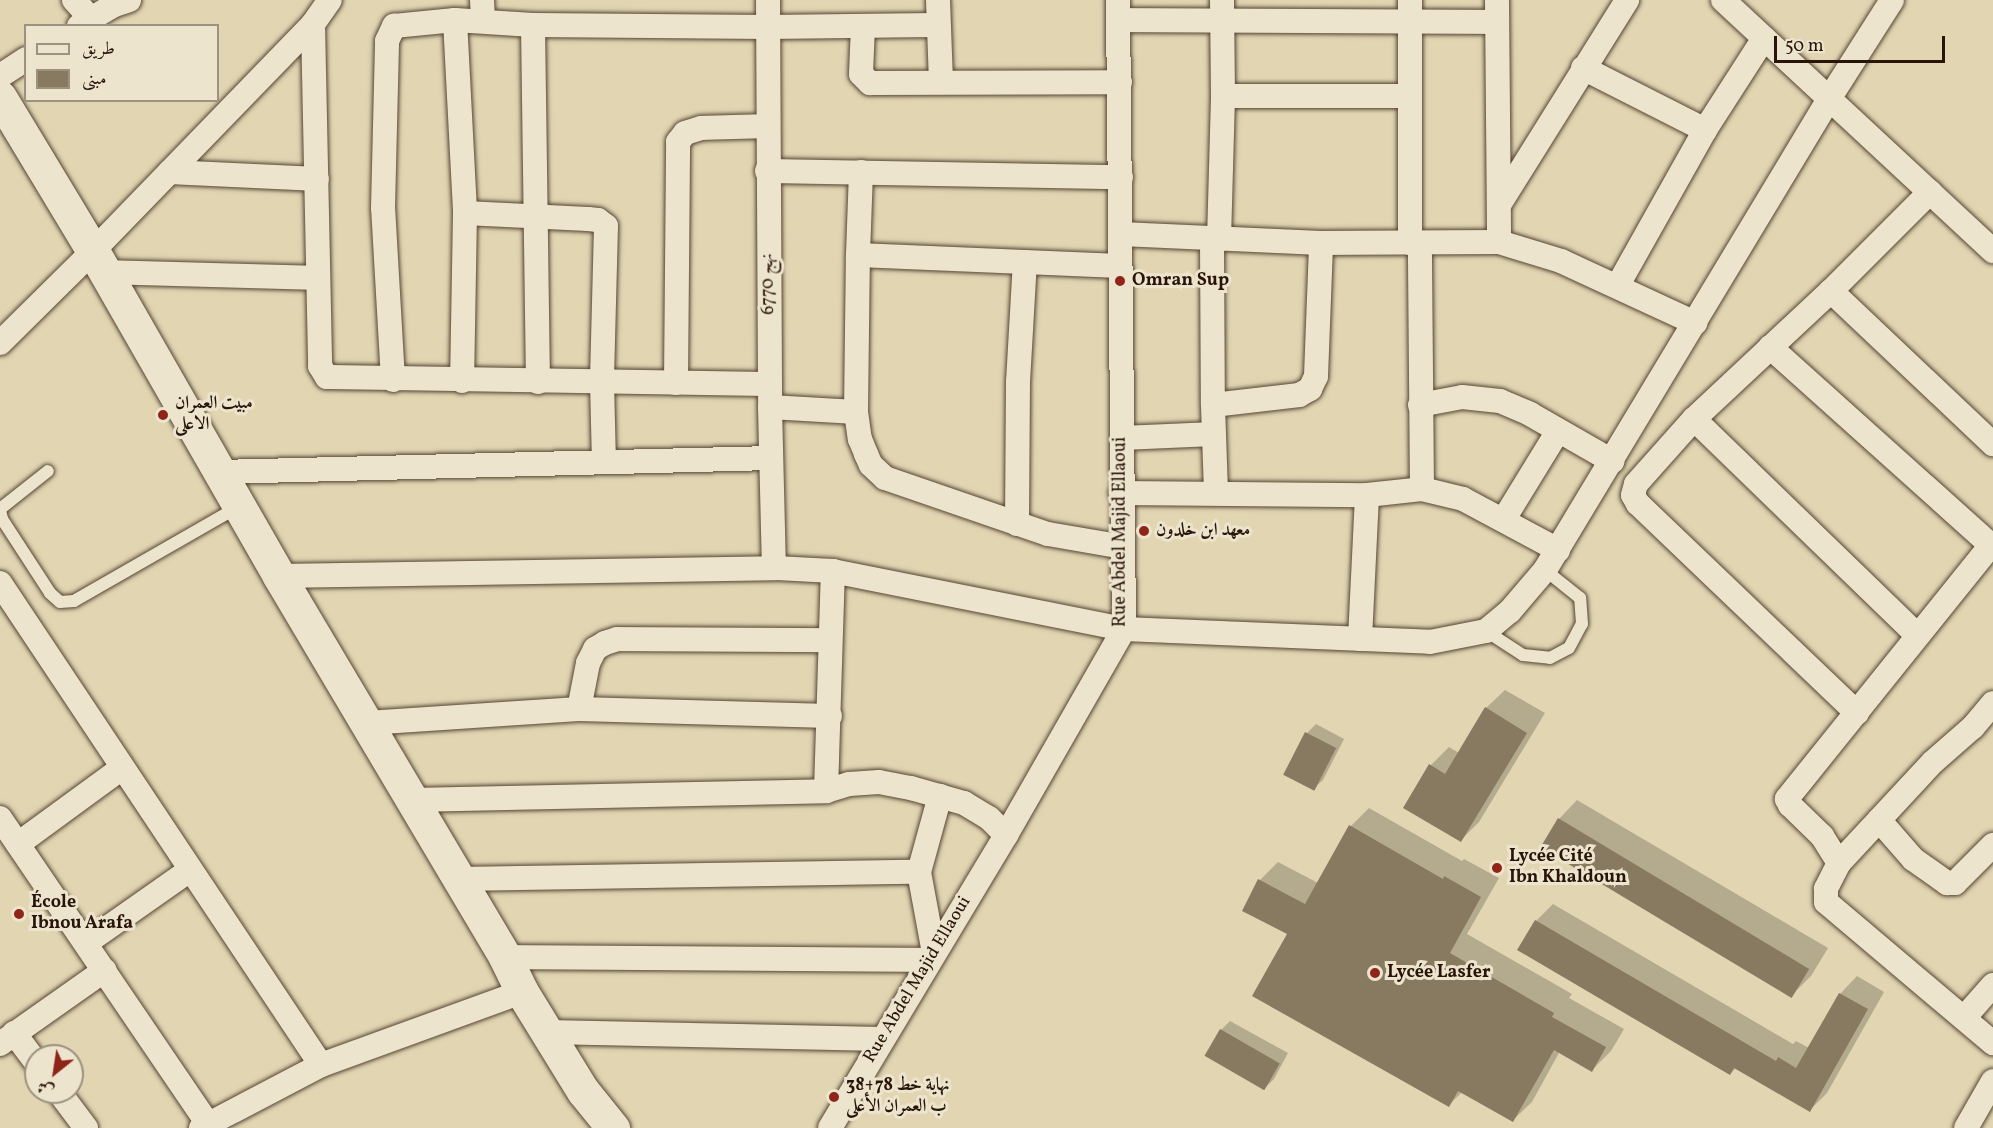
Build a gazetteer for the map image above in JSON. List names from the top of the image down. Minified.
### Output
{"streets":{"street":["نهج 6770","Rue Abdel Majid Ellaoui"]},"places":["Omran Sup","مبيت العمران الاعلى","معهد ابن خلدون","Lycée Cité Ibn Khaldoun","École Ibnou Arafa","Lycée Lasfer","نهاية خط 78+38 ب العمران الأعلى"],"legend":["طريق","مبنى"],"scale_bar":"50 m","north":"bottom left"}
